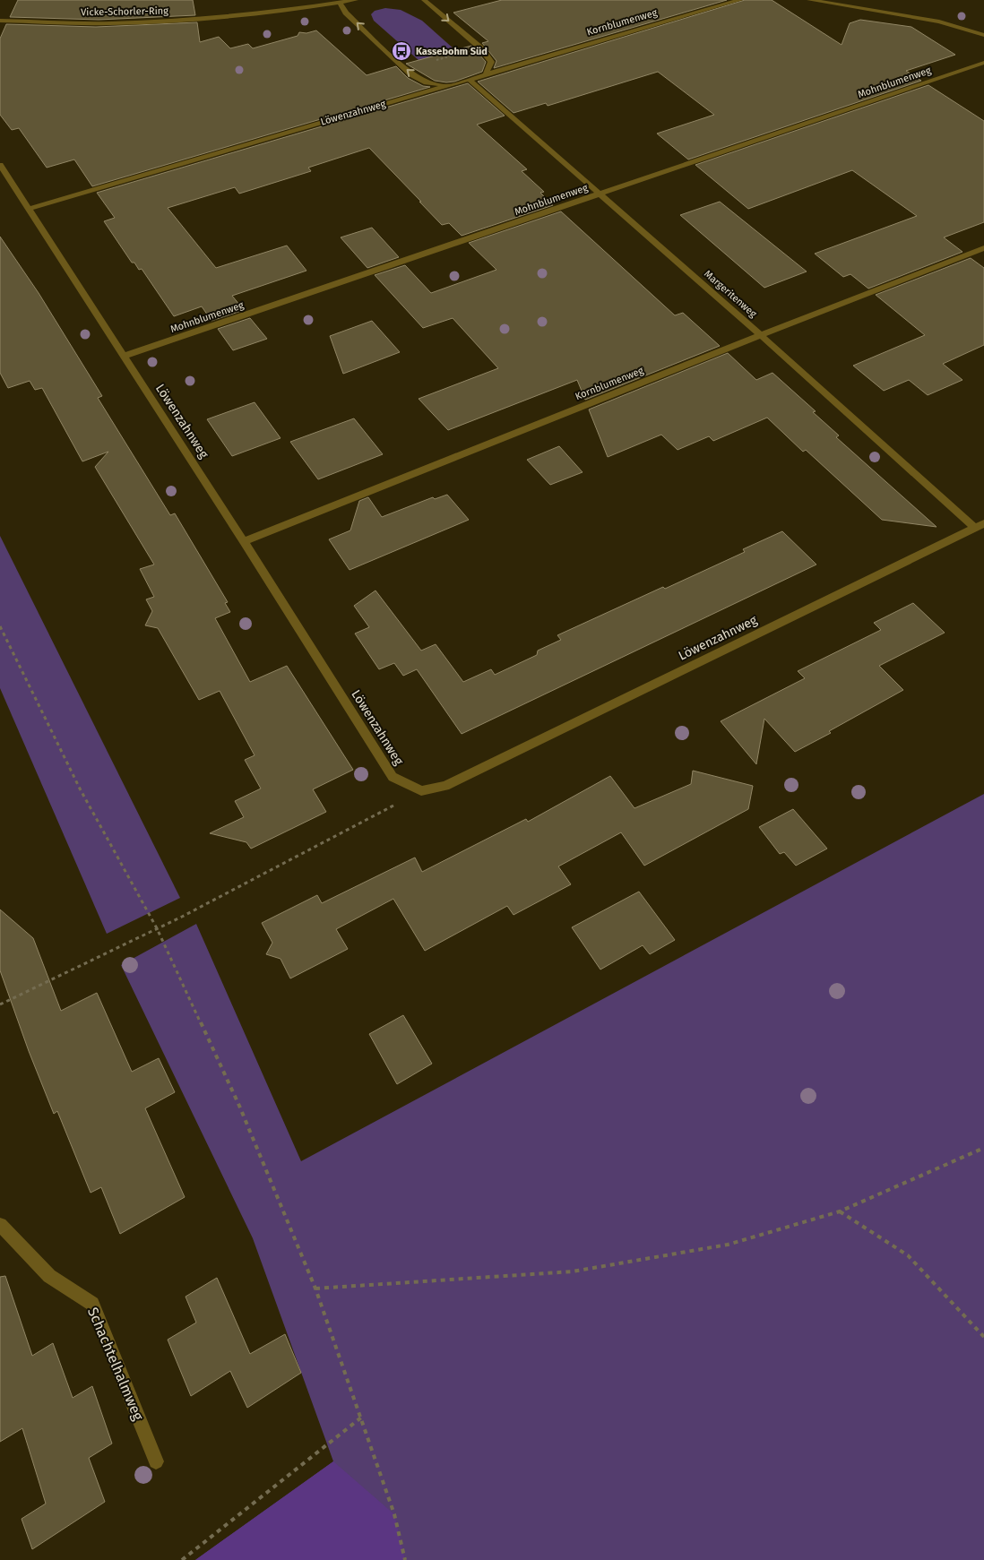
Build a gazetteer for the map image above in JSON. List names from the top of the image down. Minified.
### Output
{"streets":{"street":["Vicke-Schorler-Ring","Kornblumenweg","Mohnblumenweg","Löwenzahnweg","Margeritenweg","Schachtelhalmweg"]},"crossings":[["Kornblumenweg","Löwenzahnweg"],["Kornblumenweg","Margeritenweg"],["Mohnblumenweg","Löwenzahnweg"],["Mohnblumenweg","Margeritenweg"],["Löwenzahnweg","Margeritenweg"]],"places":{"bus stop":["Kassebohm Süd"]}}
